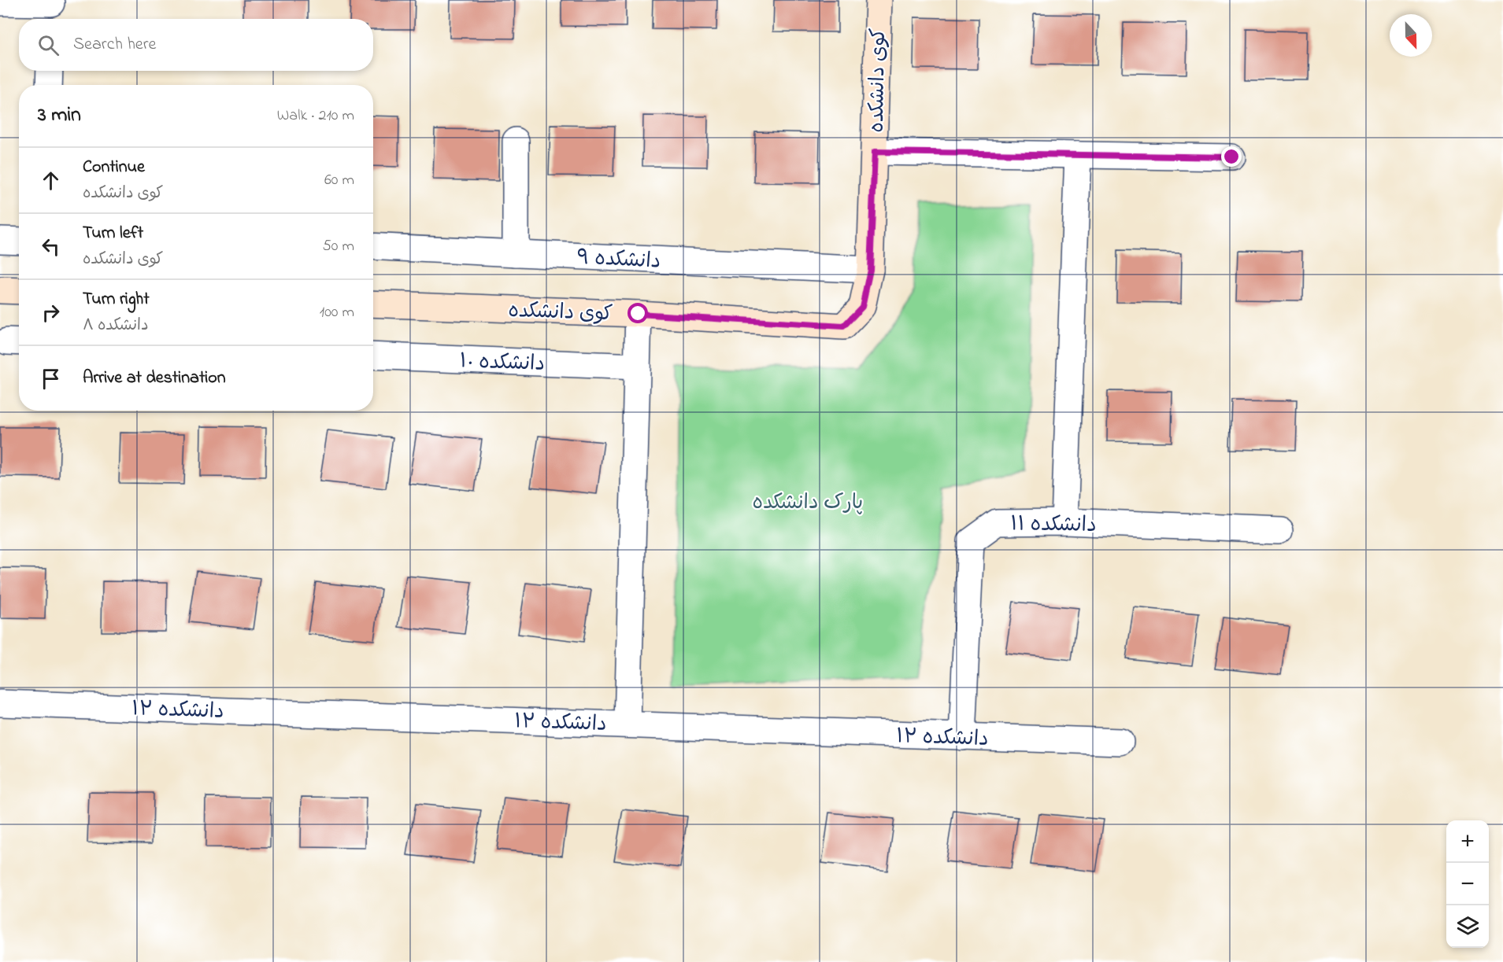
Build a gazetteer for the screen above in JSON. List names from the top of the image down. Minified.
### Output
{"streets":{"street":["کوی دانشکده","دانشکده ۹","دانشکده ۱۰","دانشکده ۱۱","دانشکده ۱۲"]},"crossings":[["کوی دانشکده","دانشکده ۹"],["دانشکده ۱۱","دانشکده ۱۲"]],"parks":["پارک دانشکده"],"north":"bottom","page":{"search":"Search here","heading":["3 min","Walk · 210 m"],"list":[["Continue","کوی دانشکده","60 m"],["Turn left","کوی دانشکده","50 m"],["Turn right","دانشکده ۸","100 m"],"Arrive at destination"],"map_buttons":["+","−"]}}
